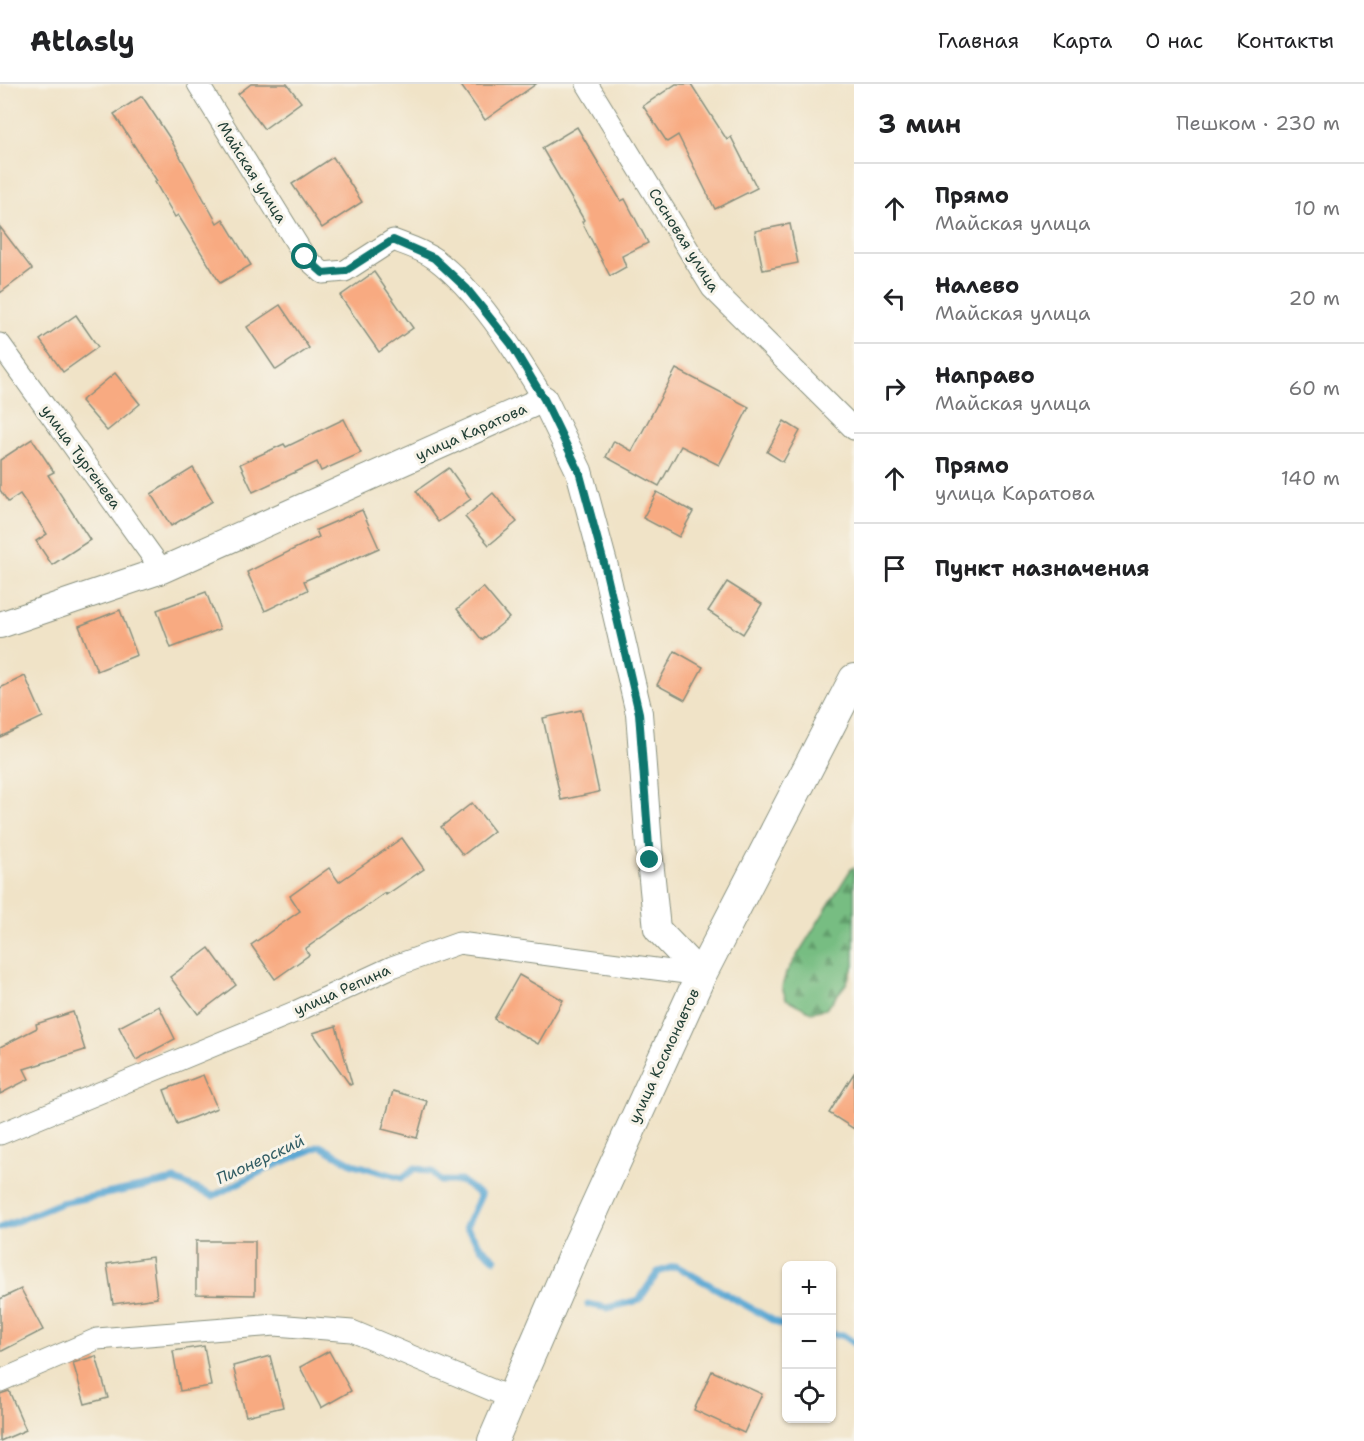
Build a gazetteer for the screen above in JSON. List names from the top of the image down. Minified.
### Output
{"streets":{"main road":["улица Космонавтов"],"street":["Майская улица","Сосновая улица","улица Каратова","улица Тургенева","улица Репина"]},"crossings":[["Майская улица","улица Каратова"],["улица Каратова","улица Тургенева"],["улица Каратова","улица Репина"],["улица Каратова","улица Космонавтов"],["улица Репина","улица Космонавтов"]],"water":["Пионерский"],"page":{"header":"Atlasly","nav":["Главная","Карта","О нас","Контакты"],"heading":["3 мин","Пешком · 230 m"],"list":[["Прямо","Майская улица","10 m"],["Налево","Майская улица","20 m"],["Направо","Майская улица","60 m"],["Прямо","улица Каратова","140 m"],"Пункт назначения"],"map_buttons":["+","−"]}}
